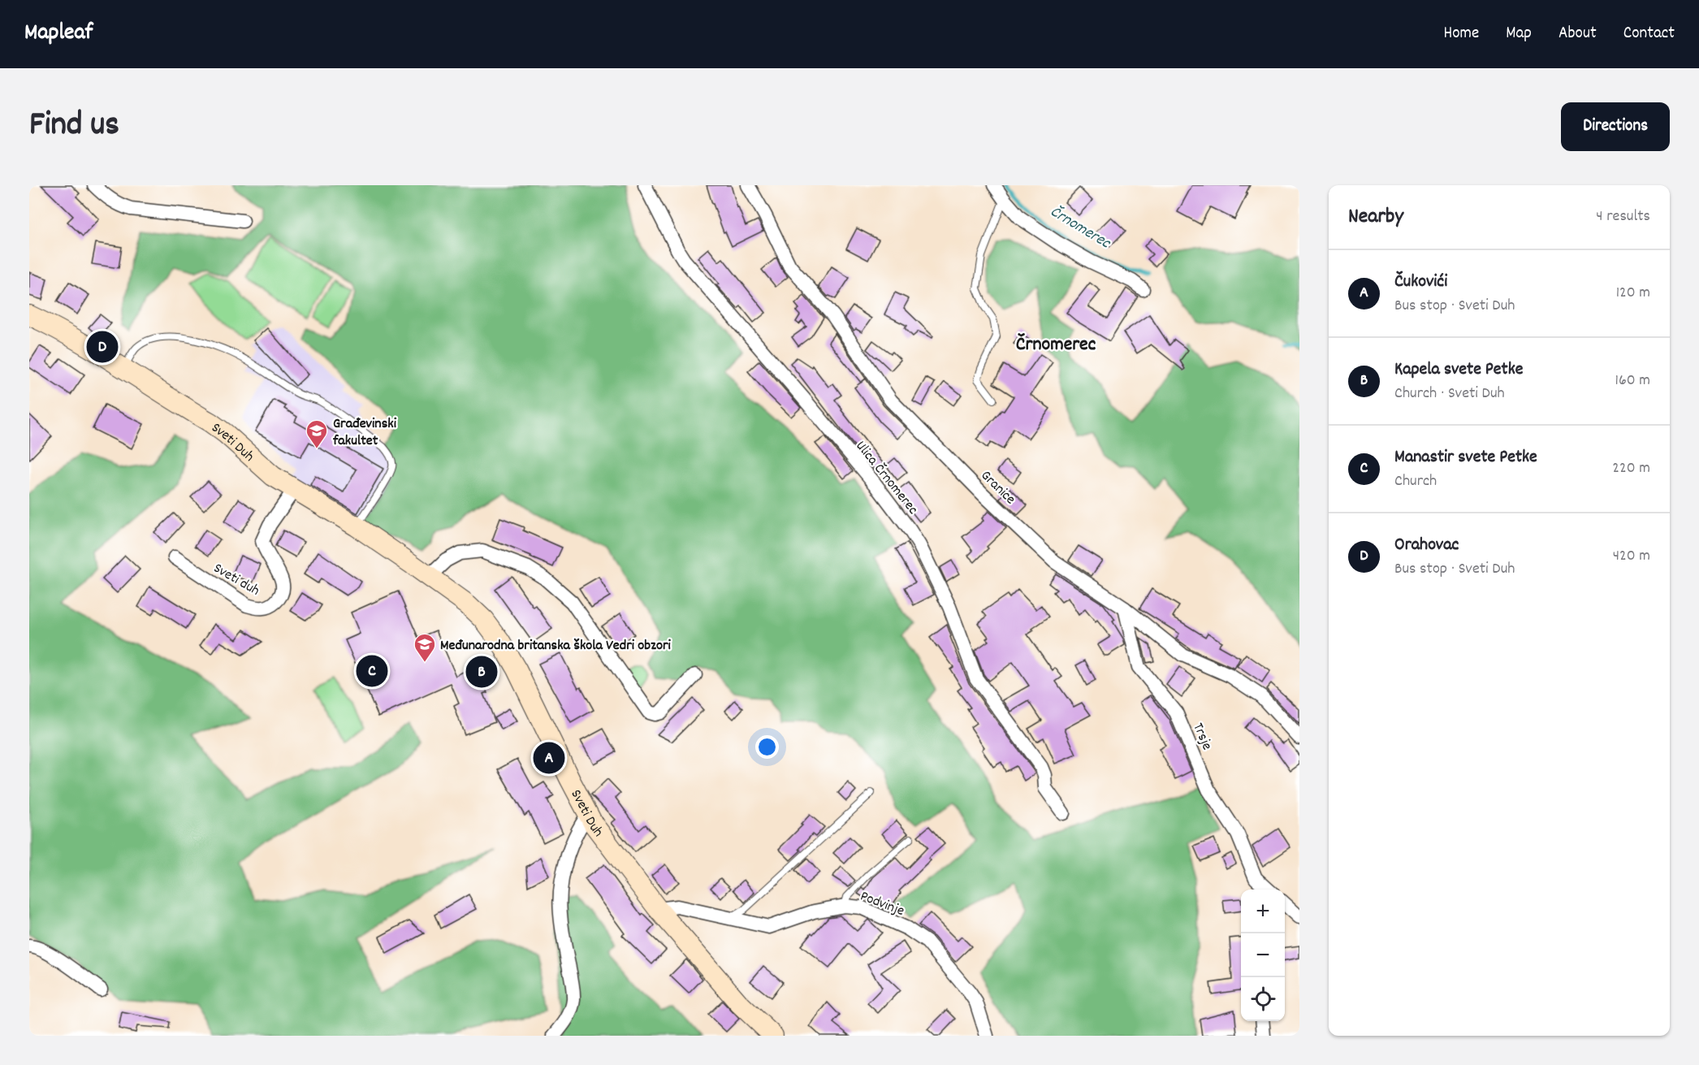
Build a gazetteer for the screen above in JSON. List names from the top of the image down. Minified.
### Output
{"streets":{"main road":["Sveti Duh"],"street":["Ulica Črnomerec","Granice","Sveti duh","Trsje","Podvinje"]},"crossings":[["Sveti Duh","Sveti duh"],["Sveti Duh","Podvinje"],["Granice","Trsje"]],"districts":["Črnomerec"],"water":["Črnomerec"],"places":{"school or university":["Građevinski fakultet","Međunarodna britanska škola Vedri obzori"]},"page":{"header":"Mapleaf","nav":["Home","Map","About","Contact"],"title":"Find us","buttons":"Directions","heading":["Nearby","4 results"],"list":[{"mark":"A","name":"Čukovići","note":"Bus stop · Sveti Duh","value":"120 m"},{"mark":"B","name":"Kapela svete Petke","note":"Church · Sveti Duh","value":"160 m"},{"mark":"C","name":"Manastir svete Petke","note":"Church","value":"220 m"},{"mark":"D","name":"Orahovac","note":"Bus stop · Sveti Duh","value":"420 m"}],"pins":["D","C","B","A"],"map_buttons":["+","−"]}}
